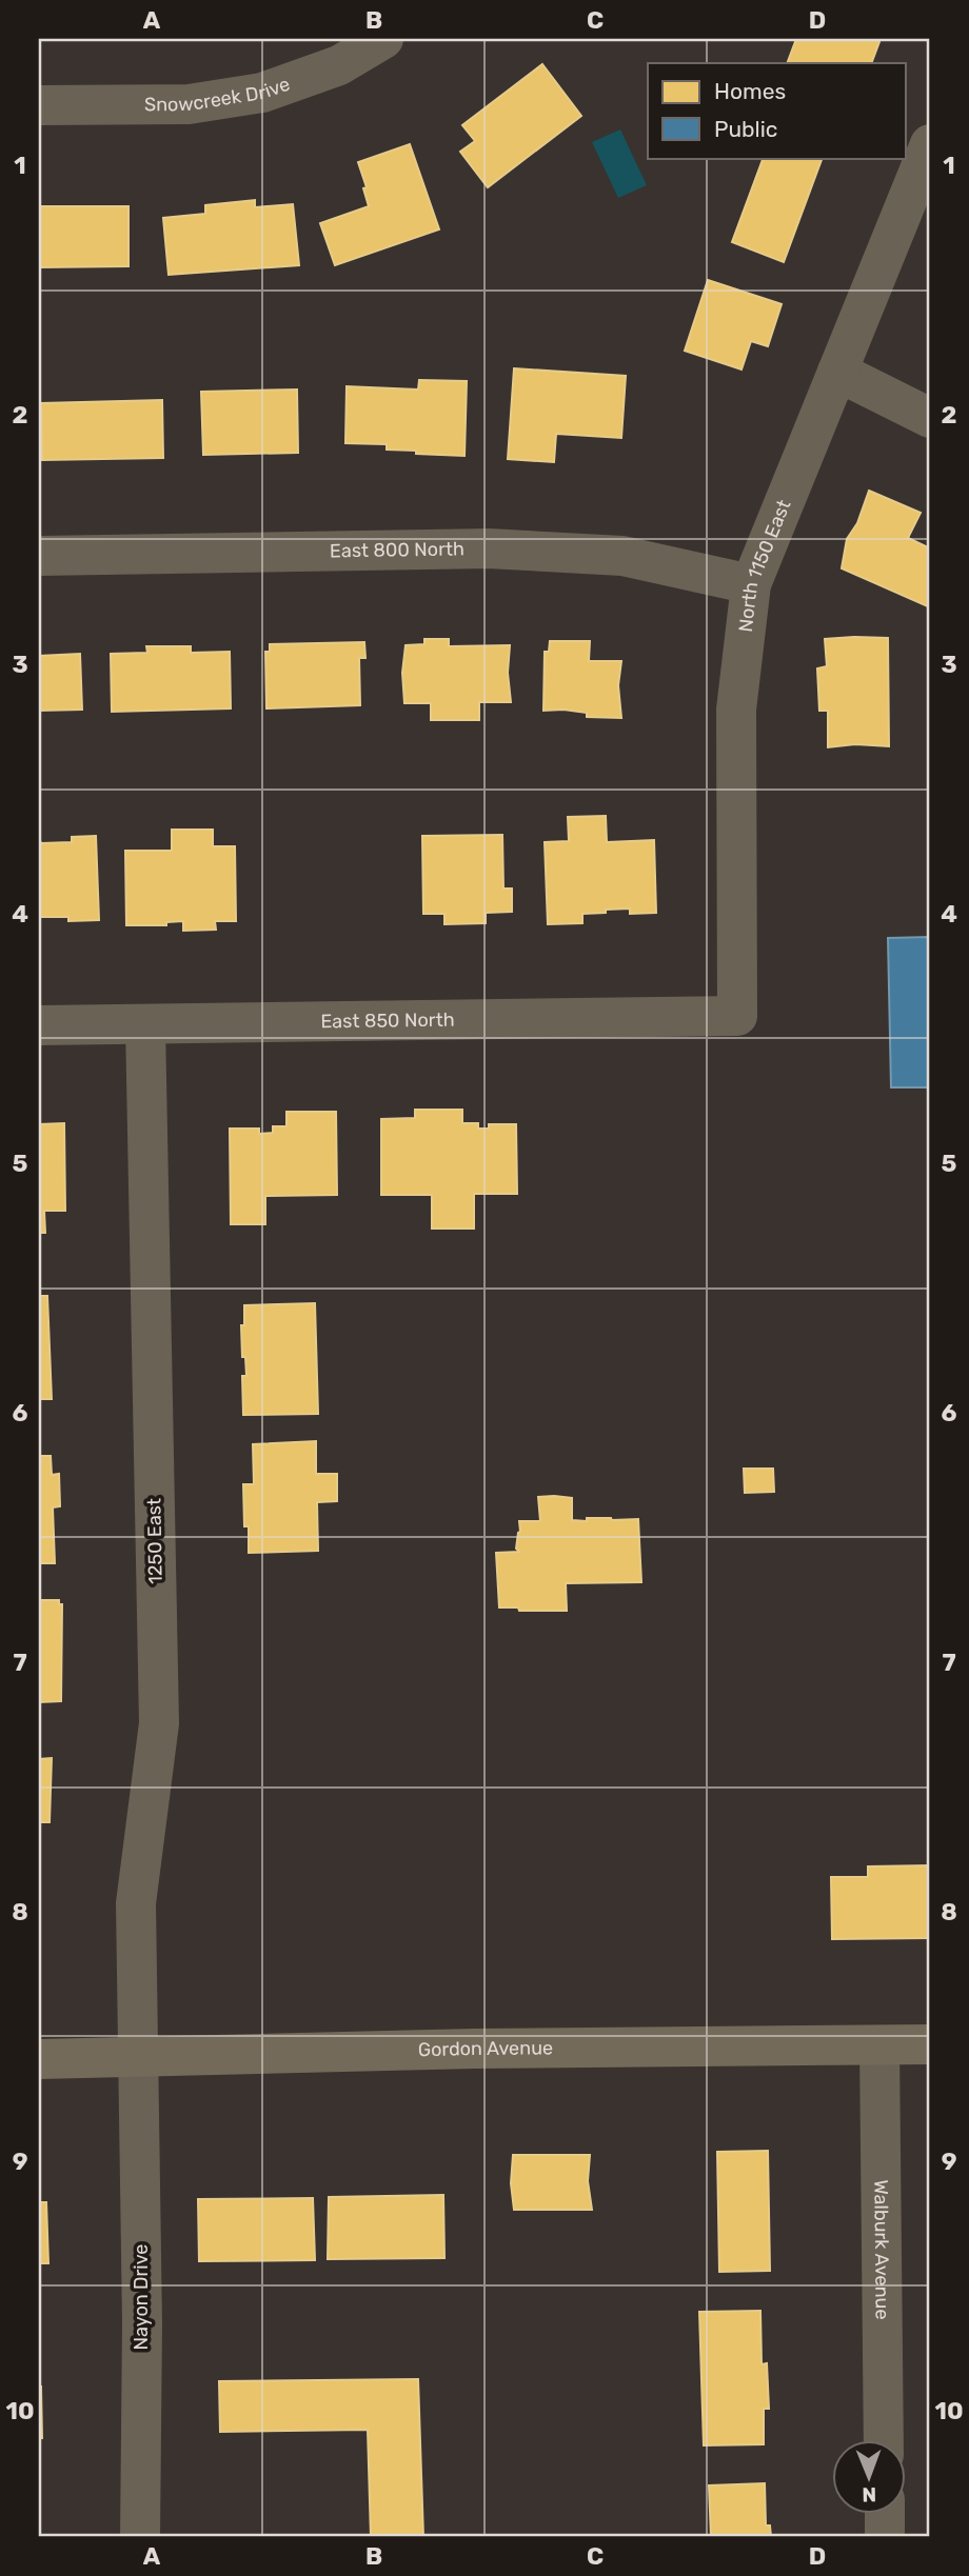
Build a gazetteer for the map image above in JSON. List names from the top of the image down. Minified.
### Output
{"streets":{"main road":["Gordon Avenue"],"street":["Snowcreek Drive","East 800 North","North 1150 East","East 850 North","1250 East","Walburk Avenue","Nayon Drive"]},"crossings":[["East 800 North","North 1150 East"],["North 1150 East","East 850 North"],["East 850 North","1250 East"],["1250 East","Gordon Avenue"],["1250 East","Nayon Drive"],["Gordon Avenue","Walburk Avenue"],["Gordon Avenue","Nayon Drive"]],"legend":["Homes","Public"],"north":"bottom","grid":{"columns":["A","B","C","D"],"rows":["1","2","3","4","5","6","7","8","9","10"]}}
